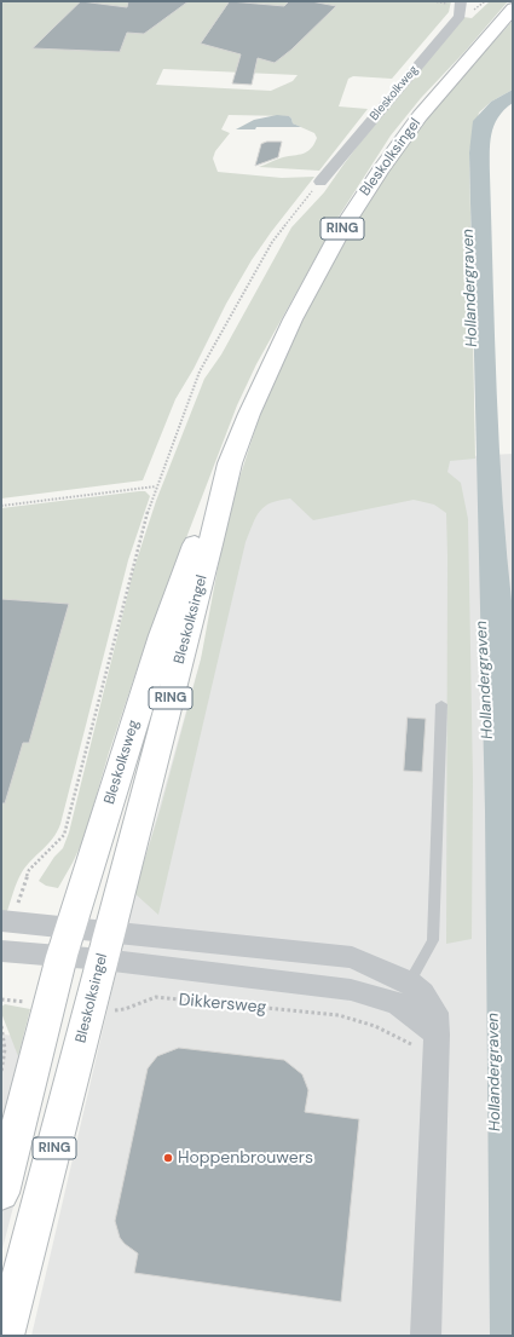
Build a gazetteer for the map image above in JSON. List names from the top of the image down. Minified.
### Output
{"streets":{"main road":["Bleskolksingel","RING","Bleskolksweg"],"street":["Bleskolkweg","Dikkersweg"]},"crossings":[["Bleskolksingel","Bleskolksweg"],["Bleskolksingel","Dikkersweg"],["RING","Bleskolksweg"],["RING","Dikkersweg"],["Bleskolksweg","Dikkersweg"]],"water":["Hollandergraven"],"places":["Hoppenbrouwers"]}
